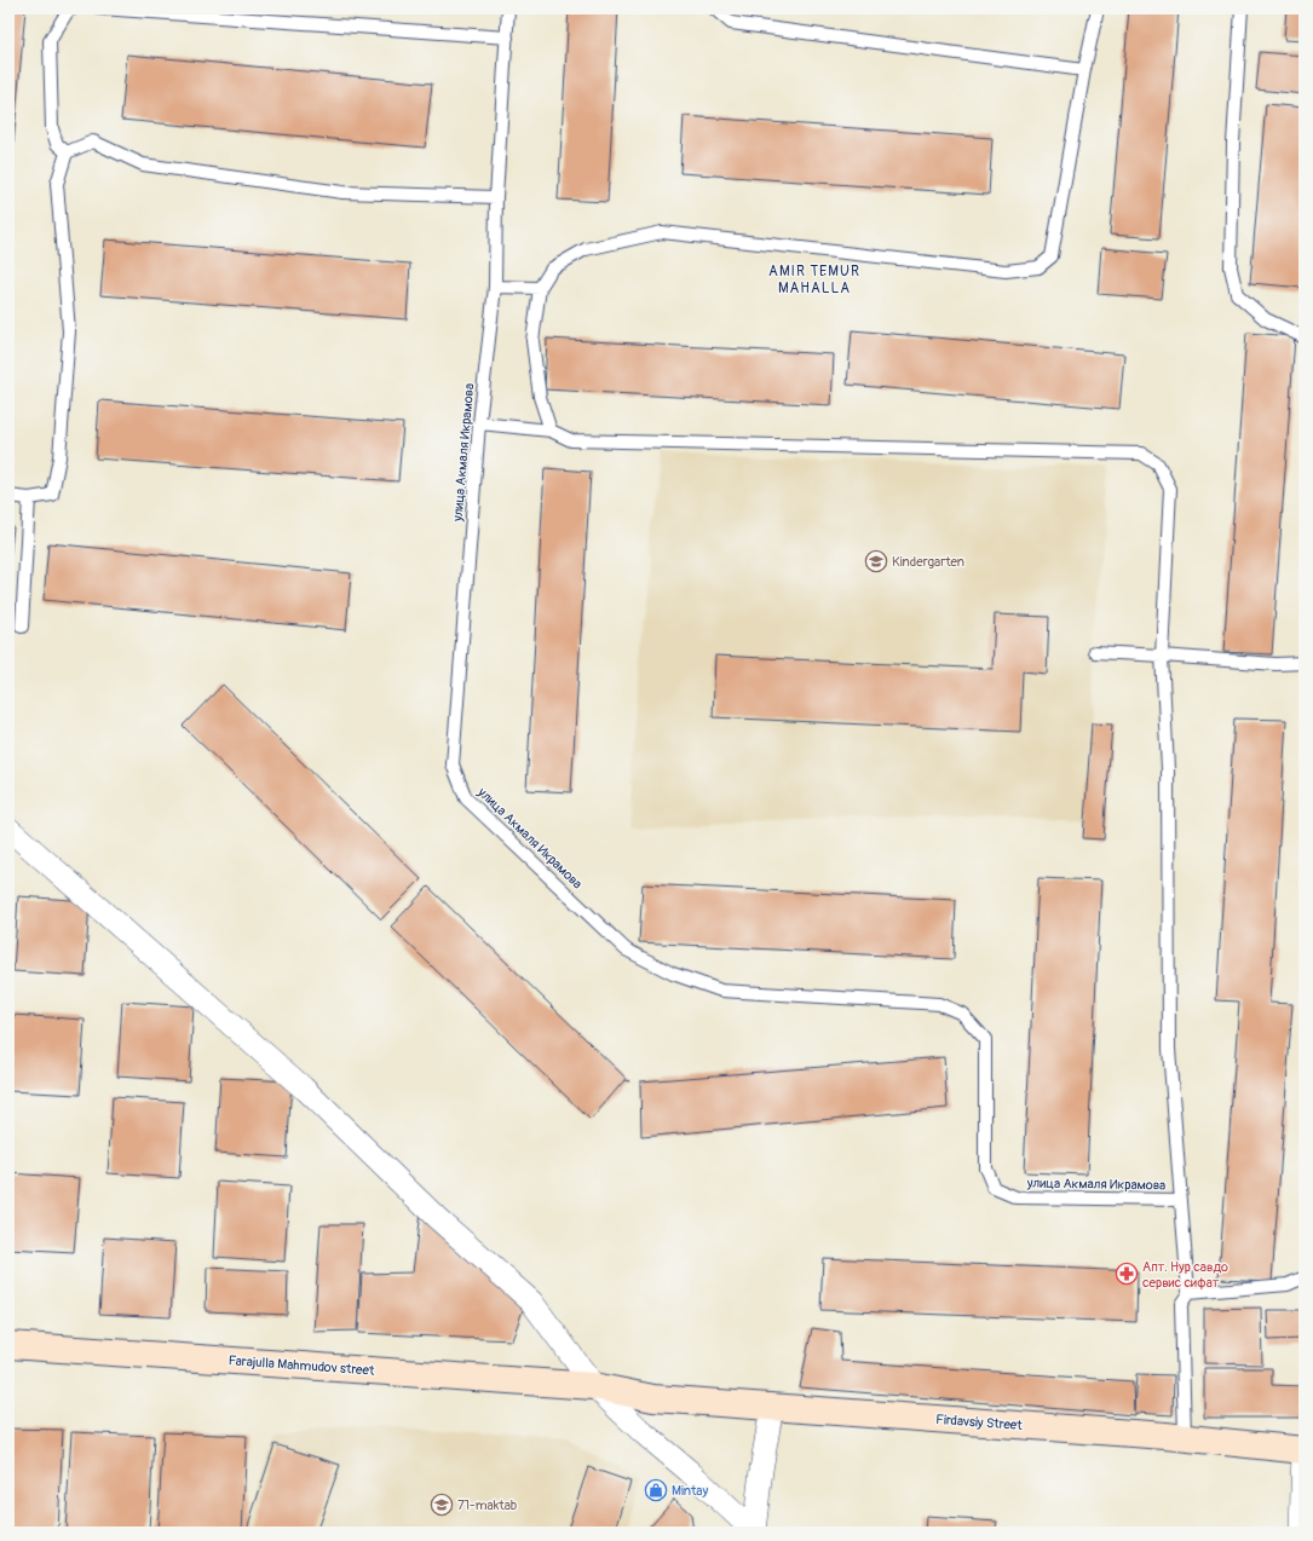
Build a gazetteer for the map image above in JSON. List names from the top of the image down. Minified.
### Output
{"streets":{"main road":["Farajulla Mahmudov street","Firdavsiy Street"],"lane":["улица Акмаля Икрамова"]},"crossings":[["Farajulla Mahmudov street","Firdavsiy Street"]],"districts":["AMIR TEMUR MAHALLA"],"places":{"school or university":["Kindergarten","71-maktab"],"pharmacy":["Апт. Нур савдо сервис сифат"],"shop":["Mintay"]}}
